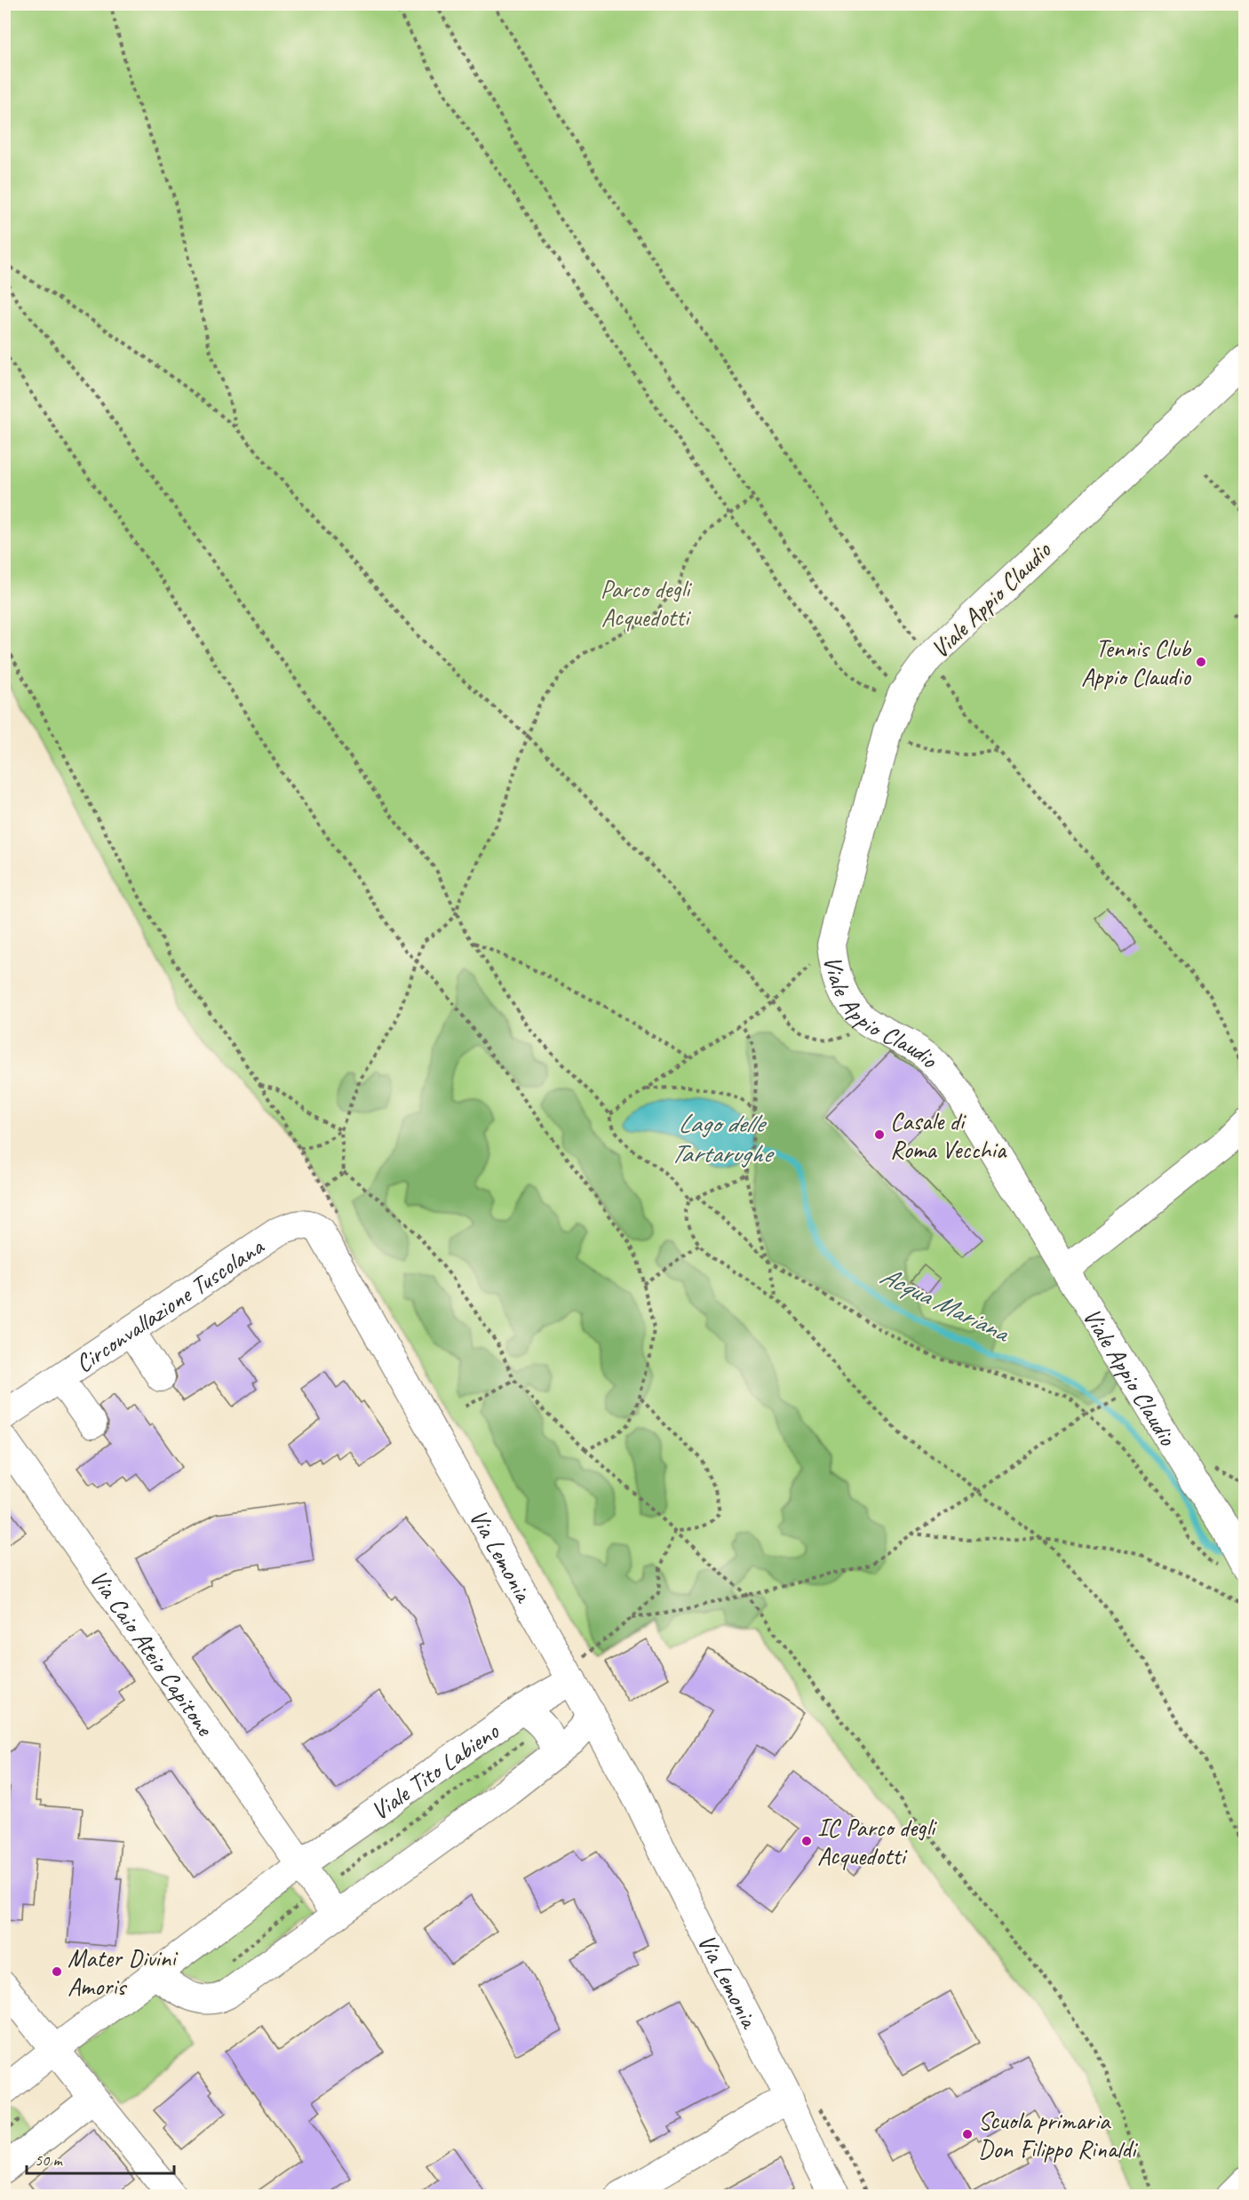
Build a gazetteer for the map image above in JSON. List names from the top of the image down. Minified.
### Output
{"streets":{"street":["Viale Appio Claudio","Circonvallazione Tuscolana","Via Lemonia","Via Caio Ateio Capitone","Viale Tito Labieno"]},"crossings":[["Circonvallazione Tuscolana","Via Lemonia"],["Via Lemonia","Viale Tito Labieno"],["Via Caio Ateio Capitone","Viale Tito Labieno"]],"water":["Lago delle Tartarughe","Acqua Mariana"],"parks":["Parco degli Acquedotti"],"places":["Tennis Club Appio Claudio","Casale di Roma Vecchia","IC Parco degli Acquedotti","Mater Divini Amoris","Scuola primaria Don Filippo Rinaldi"],"scale_bar":"50 m"}
